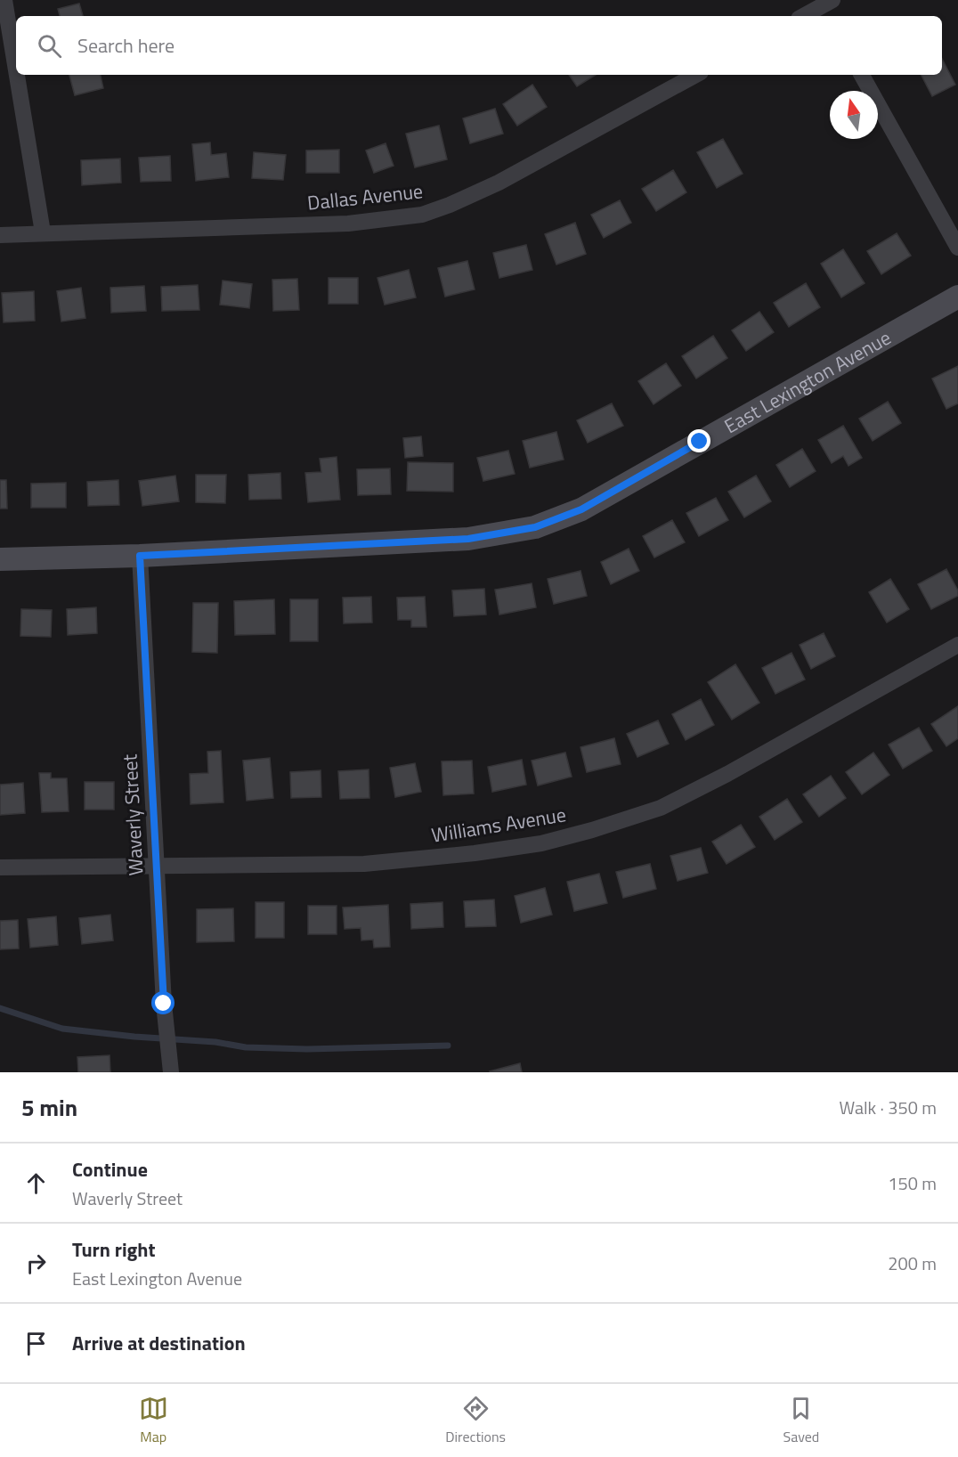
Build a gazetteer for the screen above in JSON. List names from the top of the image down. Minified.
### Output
{"streets":{"main road":["East Lexington Avenue"],"street":["Dallas Avenue","Waverly Street","Williams Avenue"]},"crossings":[["East Lexington Avenue","Waverly Street"],["Waverly Street","Williams Avenue"]],"north":"top","page":{"search":"Search here","heading":["5 min","Walk · 350 m"],"list":[["Continue","Waverly Street","150 m"],["Turn right","East Lexington Avenue","200 m"],"Arrive at destination"],"nav":["Map","Directions","Saved"]}}
